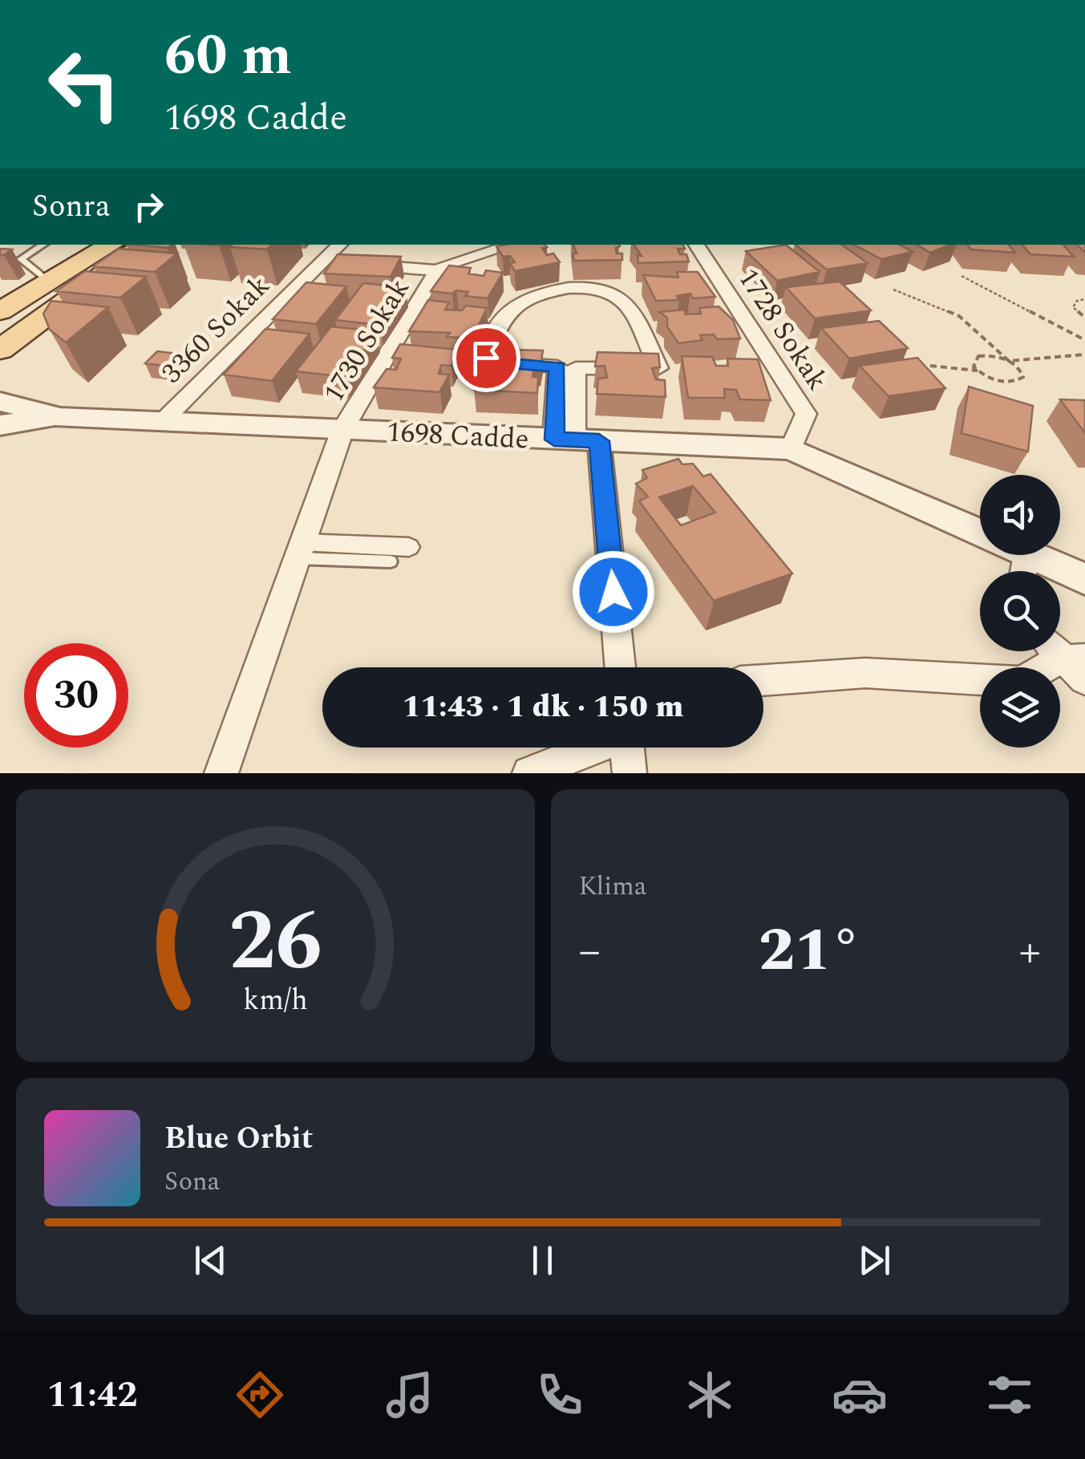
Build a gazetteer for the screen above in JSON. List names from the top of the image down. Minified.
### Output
{"streets":{"street":["3360 Sokak","1728 Sokak","1730 Sokak","1698 Cadde"]},"crossings":[["3360 Sokak","1698 Cadde"],["1728 Sokak","1698 Cadde"],["1730 Sokak","1698 Cadde"]],"page":{"turn":["60 m","1698 Cadde"],"then":"Sonra","limit":"30","trip":"11:43 · 1 dk · 150 m","tile":"Klima","heat":["−","21°","+"],"song":["Blue Orbit","Sona"],"tabs":"11:42","gauge":["26","km/h"]}}
